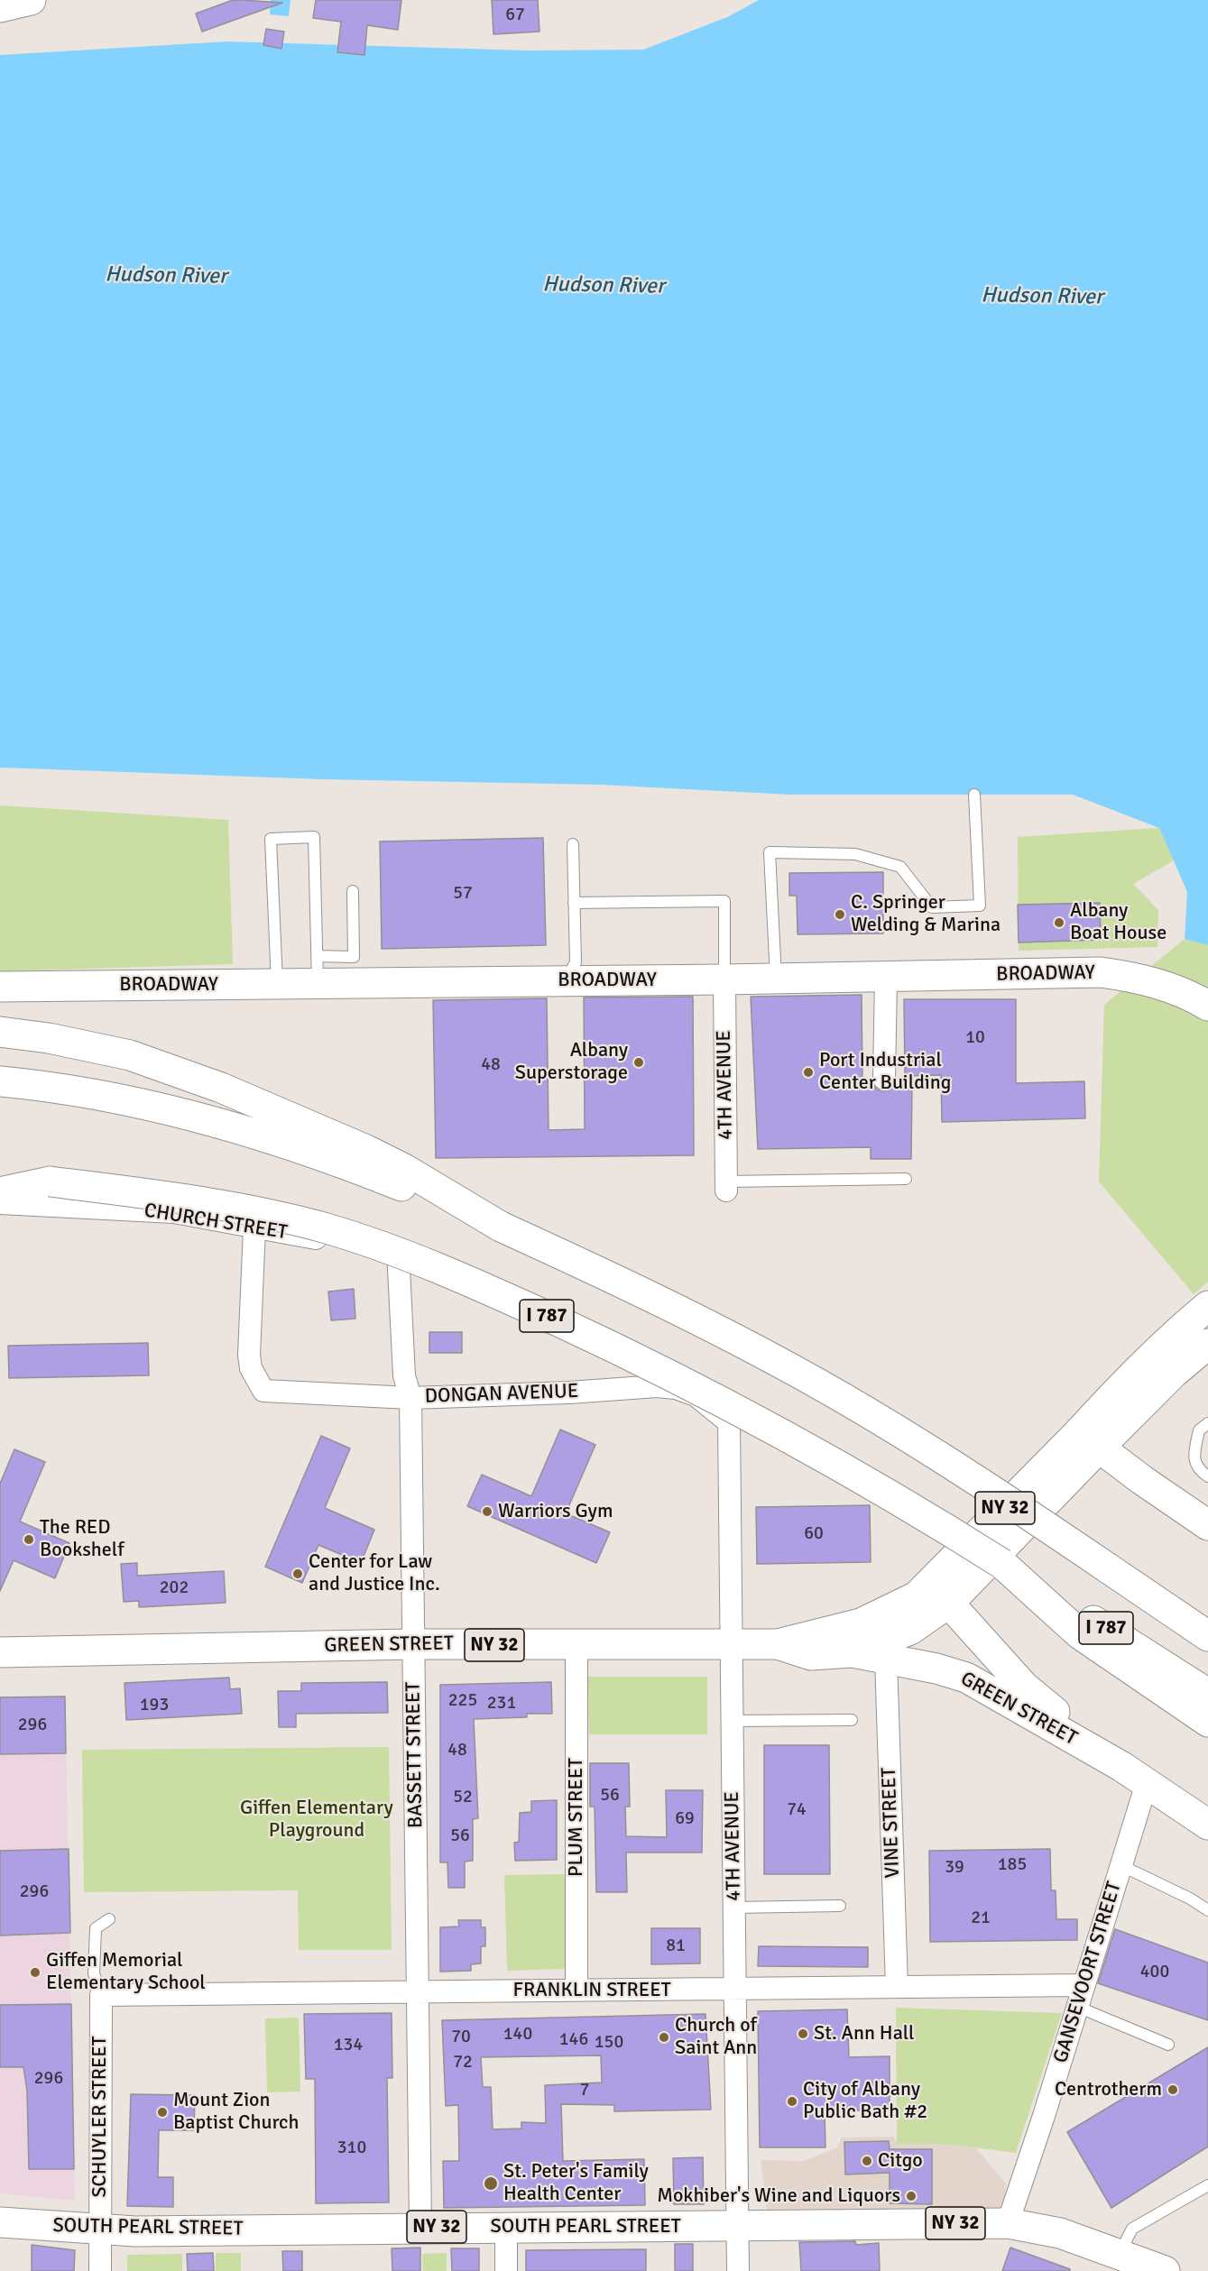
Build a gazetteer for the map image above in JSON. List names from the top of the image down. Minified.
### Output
{"streets":{"main road":["BROADWAY","I 787","NY 32","GREEN STREET","SOUTH PEARL STREET"],"street":["4TH AVENUE","CHURCH STREET","DONGAN AVENUE","BASSETT STREET","PLUM STREET","VINE STREET","GANSEVOORT STREET","FRANKLIN STREET","SCHUYLER STREET"]},"crossings":[["BROADWAY","4TH AVENUE"],["4TH AVENUE","DONGAN AVENUE"],["4TH AVENUE","GREEN STREET"],["4TH AVENUE","FRANKLIN STREET"],["4TH AVENUE","SOUTH PEARL STREET"],["CHURCH STREET","DONGAN AVENUE"],["CHURCH STREET","BASSETT STREET"],["DONGAN AVENUE","BASSETT STREET"],["NY 32","GREEN STREET"],["GREEN STREET","BASSETT STREET"],["GREEN STREET","PLUM STREET"],["GREEN STREET","VINE STREET"],["GREEN STREET","GANSEVOORT STREET"],["BASSETT STREET","FRANKLIN STREET"],["BASSETT STREET","SOUTH PEARL STREET"],["PLUM STREET","FRANKLIN STREET"],["VINE STREET","FRANKLIN STREET"],["GANSEVOORT STREET","FRANKLIN STREET"],["GANSEVOORT STREET","SOUTH PEARL STREET"],["FRANKLIN STREET","SCHUYLER STREET"],["SCHUYLER STREET","SOUTH PEARL STREET"]],"water":["Hudson River"],"parks":["Giffen Elementary Playground"],"places":["C. Springer Welding & Marina","Albany Boat House","Albany Superstorage","Port Industrial Center Building","Warriors Gym","The RED Bookshelf","Center for Law and Justice Inc.","Giffen Memorial Elementary School","St. Ann Hall","Church of Saint Ann","Centrotherm","City of Albany Public Bath #2","Mount Zion Baptist Church","Citgo","St. Peter's Family Health Center","Mokhiber's Wine and Liquors"],"house_numbers":["67","57","10","48","60","202","225","231","193","296","48","56","52","74","69","56","185","39","296","21","81","400","140","70","146","150","134","72","296","7","310"]}
